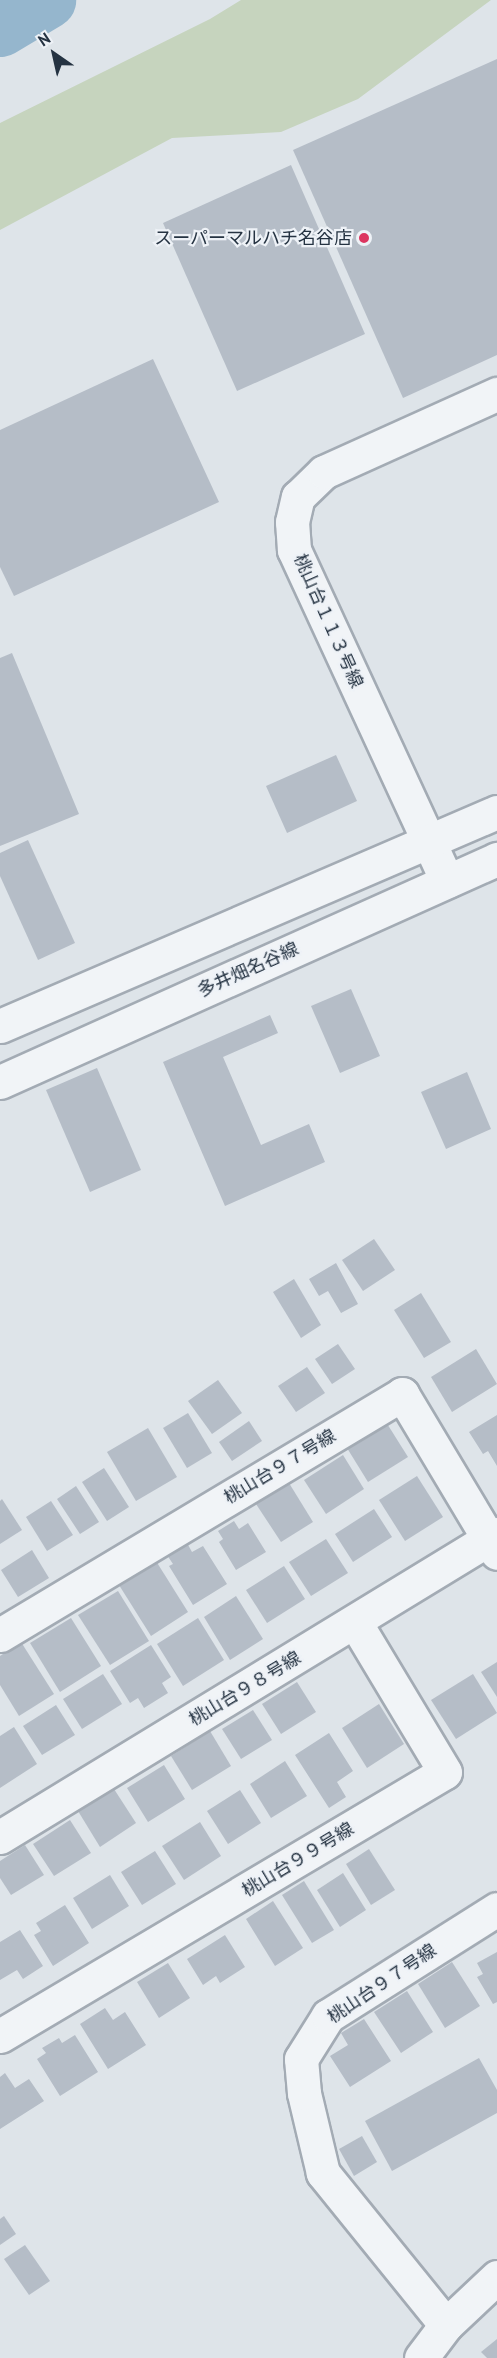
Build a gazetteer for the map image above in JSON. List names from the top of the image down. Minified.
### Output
{"streets":{"street":["桃山台１１３号線","多井畑名谷線","桃山台９７号線","桃山台９８号線","桃山台９９号線"]},"crossings":[["桃山台１１３号線","多井畑名谷線"],["桃山台９７号線","桃山台９８号線"],["桃山台９８号線","桃山台９９号線"]],"places":["スーパーマルハチ名谷店"],"north":"top left"}
